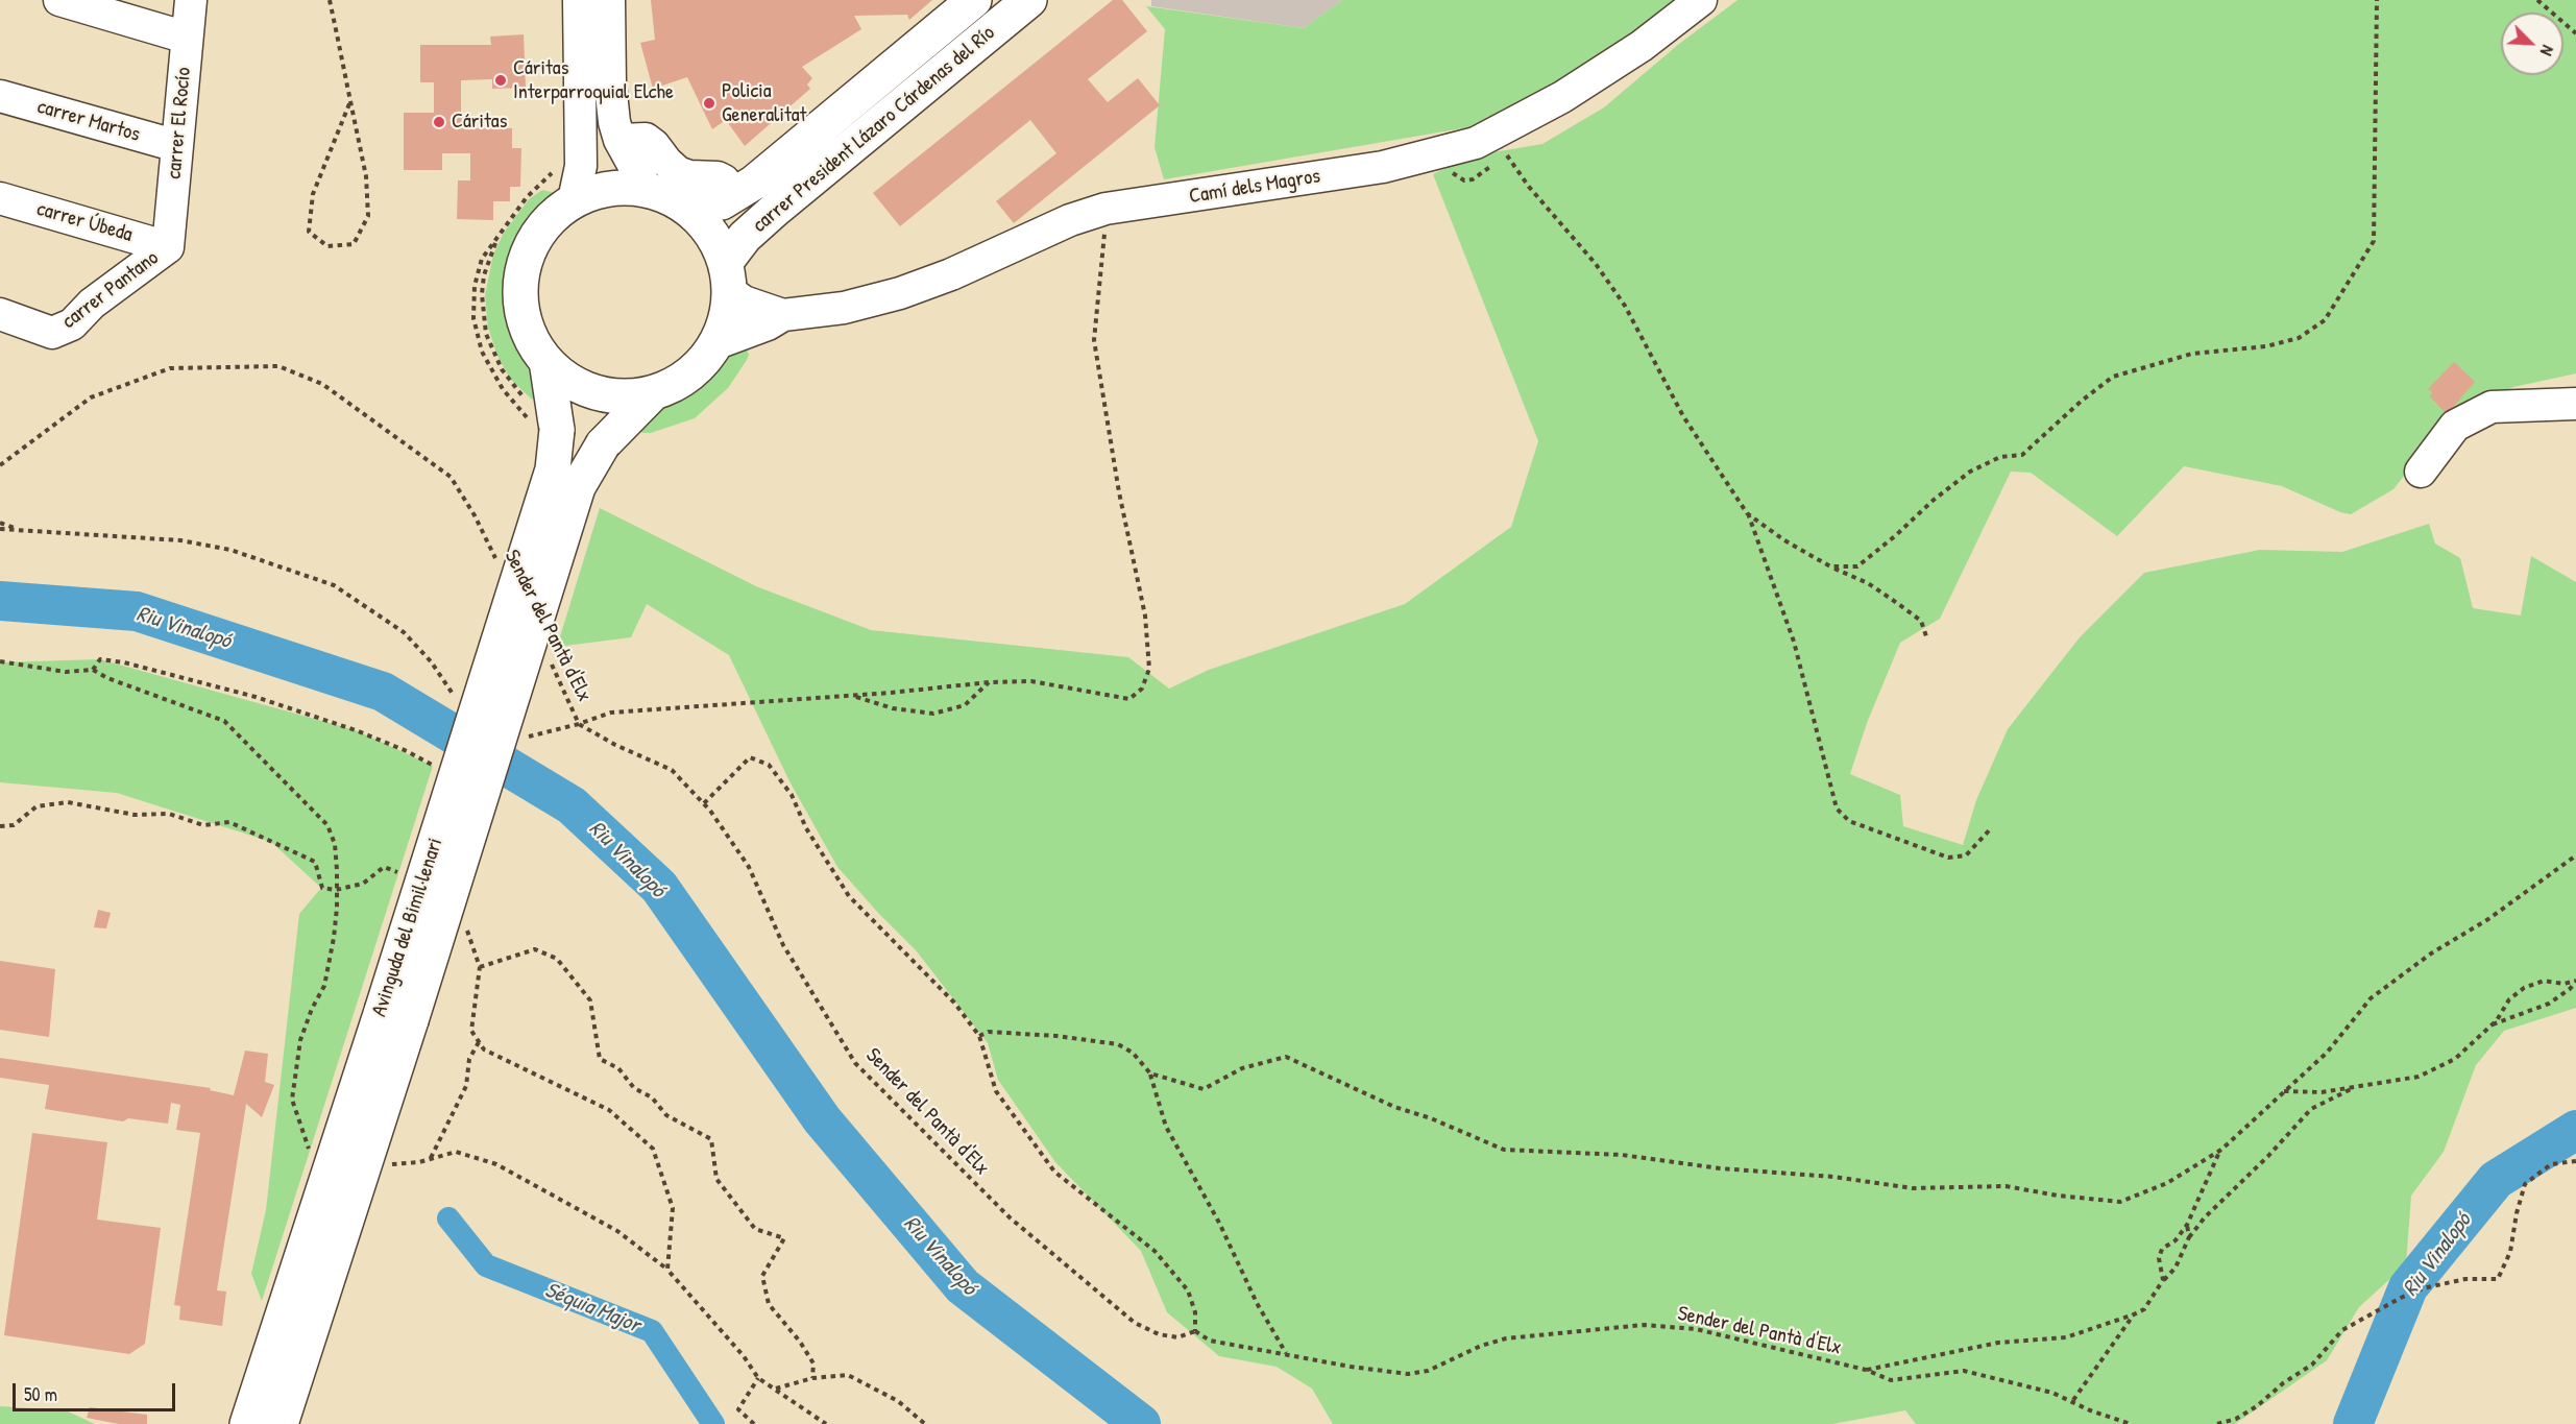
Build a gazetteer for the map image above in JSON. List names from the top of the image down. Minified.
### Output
{"streets":{"main road":["carrer President Lázaro Cárdenas del Río","Avinguda del Bimil·lenari"],"street":["carrer Martos","carrer El Rocío","Camí dels Magros","carrer Úbeda","carrer Pantano"],"path":["Sender del Pantà d'Elx"]},"crossings":[["carrer Martos","carrer El Rocío"],["carrer El Rocío","carrer Úbeda"],["carrer El Rocío","carrer Pantano"],["carrer President Lázaro Cárdenas del Río","Camí dels Magros"],["carrer President Lázaro Cárdenas del Río","Avinguda del Bimil·lenari"],["Camí dels Magros","Avinguda del Bimil·lenari"],["carrer Úbeda","carrer Pantano"]],"water":["Riu Vinalopó","Séquia Major"],"places":["Cáritas Interparroquial Elche","Policia Generalitat","Cáritas"],"scale_bar":"50 m","north":"bottom right"}
